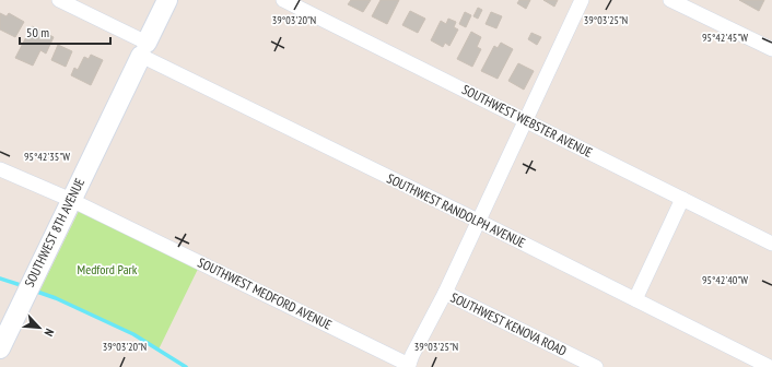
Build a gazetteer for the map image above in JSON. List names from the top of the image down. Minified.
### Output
{"streets":{"street":["SOUTHWEST WEBSTER AVENUE","SOUTHWEST RANDOLPH AVENUE","SOUTHWEST 8TH AVENUE","SOUTHWEST MEDFORD AVENUE","SOUTHWEST KENOVA ROAD"]},"crossings":[["SOUTHWEST RANDOLPH AVENUE","SOUTHWEST 8TH AVENUE"],["SOUTHWEST 8TH AVENUE","SOUTHWEST MEDFORD AVENUE"]],"parks":["Medford Park"],"scale_bar":"50 m","north":"bottom right","coordinates":["39°03'25\"N","39°03'20\"N","95°42'45\"W","95°42'35\"W","95°42'40\"W"]}
